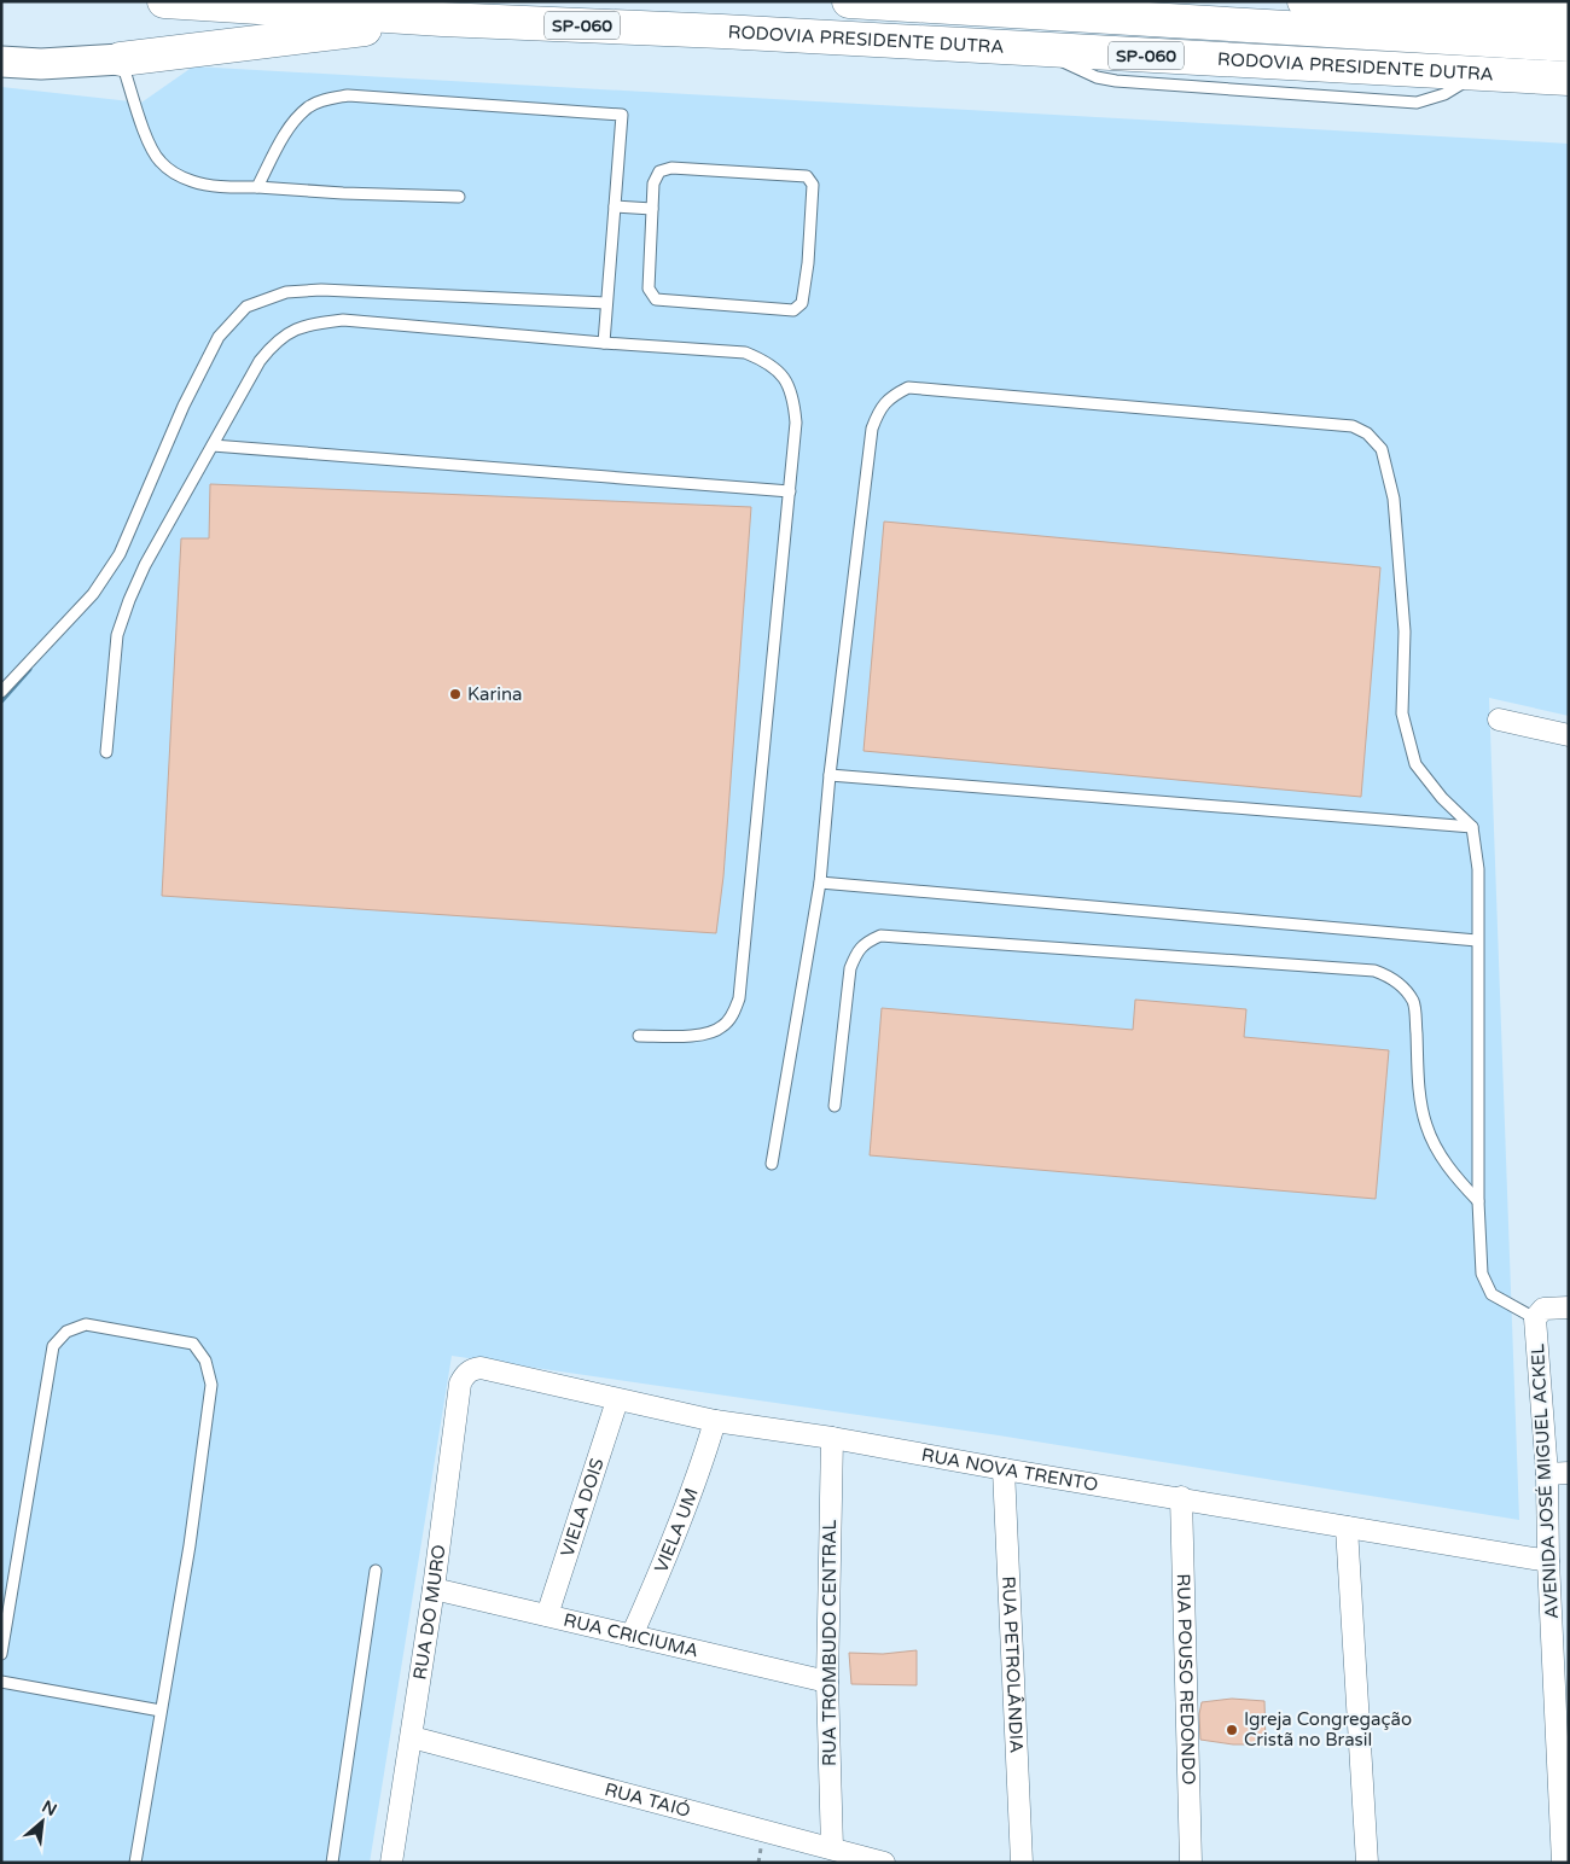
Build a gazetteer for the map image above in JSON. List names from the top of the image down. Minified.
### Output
{"streets":{"highway":["SP-060","RODOVIA PRESIDENTE DUTRA"],"street":["RUA NOVA TRENTO","AVENIDA JOSÉ MIGUEL ACKEL","VIELA DOIS","VIELA UM","RUA DO MURO","RUA CRICIUMA","RUA TROMBUDO CENTRAL","RUA PETROLÂNDIA","RUA POUSO REDONDO","RUA TAIÓ"]},"crossings":[["RUA NOVA TRENTO","AVENIDA JOSÉ MIGUEL ACKEL"],["RUA NOVA TRENTO","VIELA DOIS"],["RUA NOVA TRENTO","VIELA UM"],["RUA NOVA TRENTO","RUA DO MURO"],["RUA NOVA TRENTO","RUA TROMBUDO CENTRAL"],["RUA NOVA TRENTO","RUA PETROLÂNDIA"],["RUA NOVA TRENTO","RUA POUSO REDONDO"],["VIELA DOIS","RUA CRICIUMA"],["VIELA UM","RUA CRICIUMA"],["RUA DO MURO","RUA CRICIUMA"],["RUA DO MURO","RUA TAIÓ"],["RUA CRICIUMA","RUA TROMBUDO CENTRAL"],["RUA TROMBUDO CENTRAL","RUA TAIÓ"]],"places":["Karina","Igreja Congregação Cristã no Brasil"],"north":"top right"}
